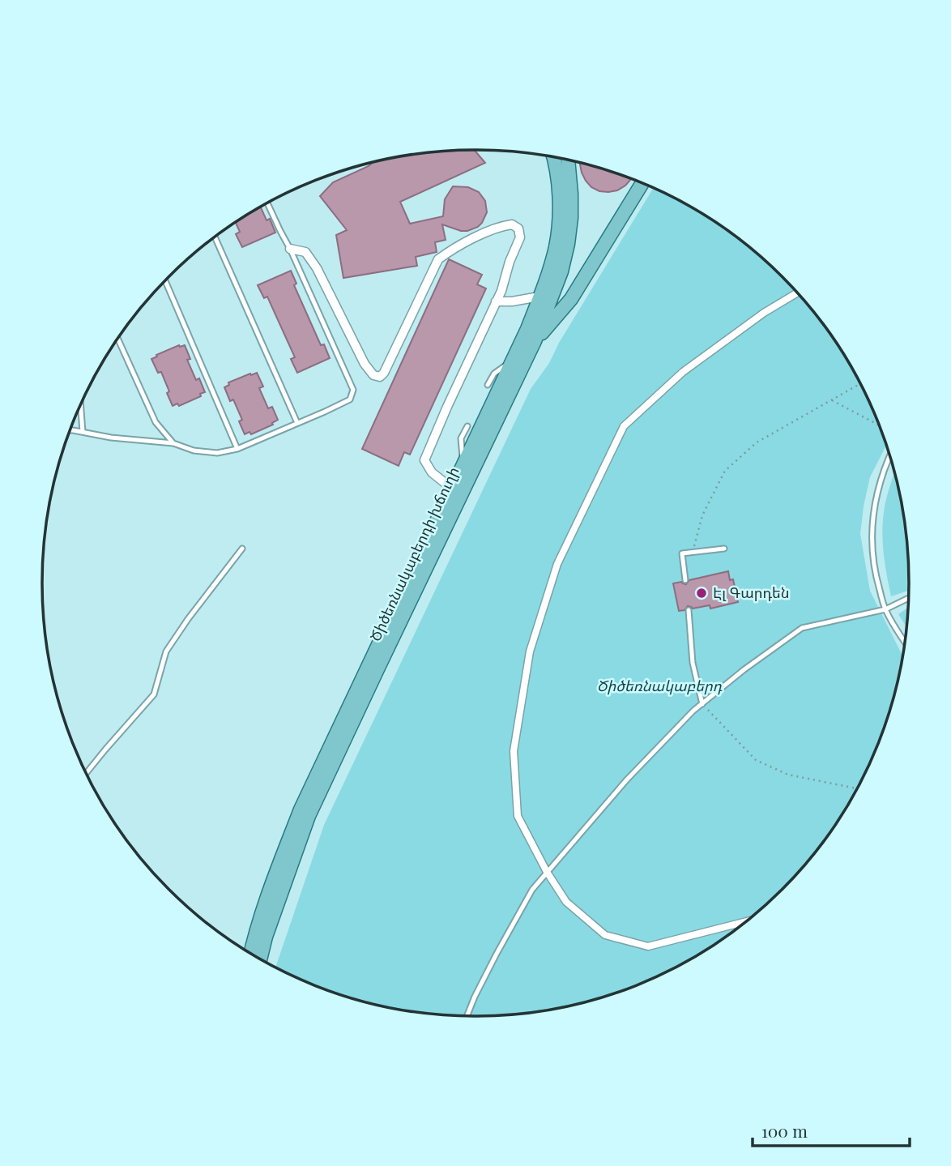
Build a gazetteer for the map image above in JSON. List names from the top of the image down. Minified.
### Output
{"streets":{"main road":["Ծիծեռնակաբերդի խճուղի"]},"parks":["Ծիծեռնակաբերդ"],"places":["Էլ Գարդեն"],"scale_bar":"100 m"}
